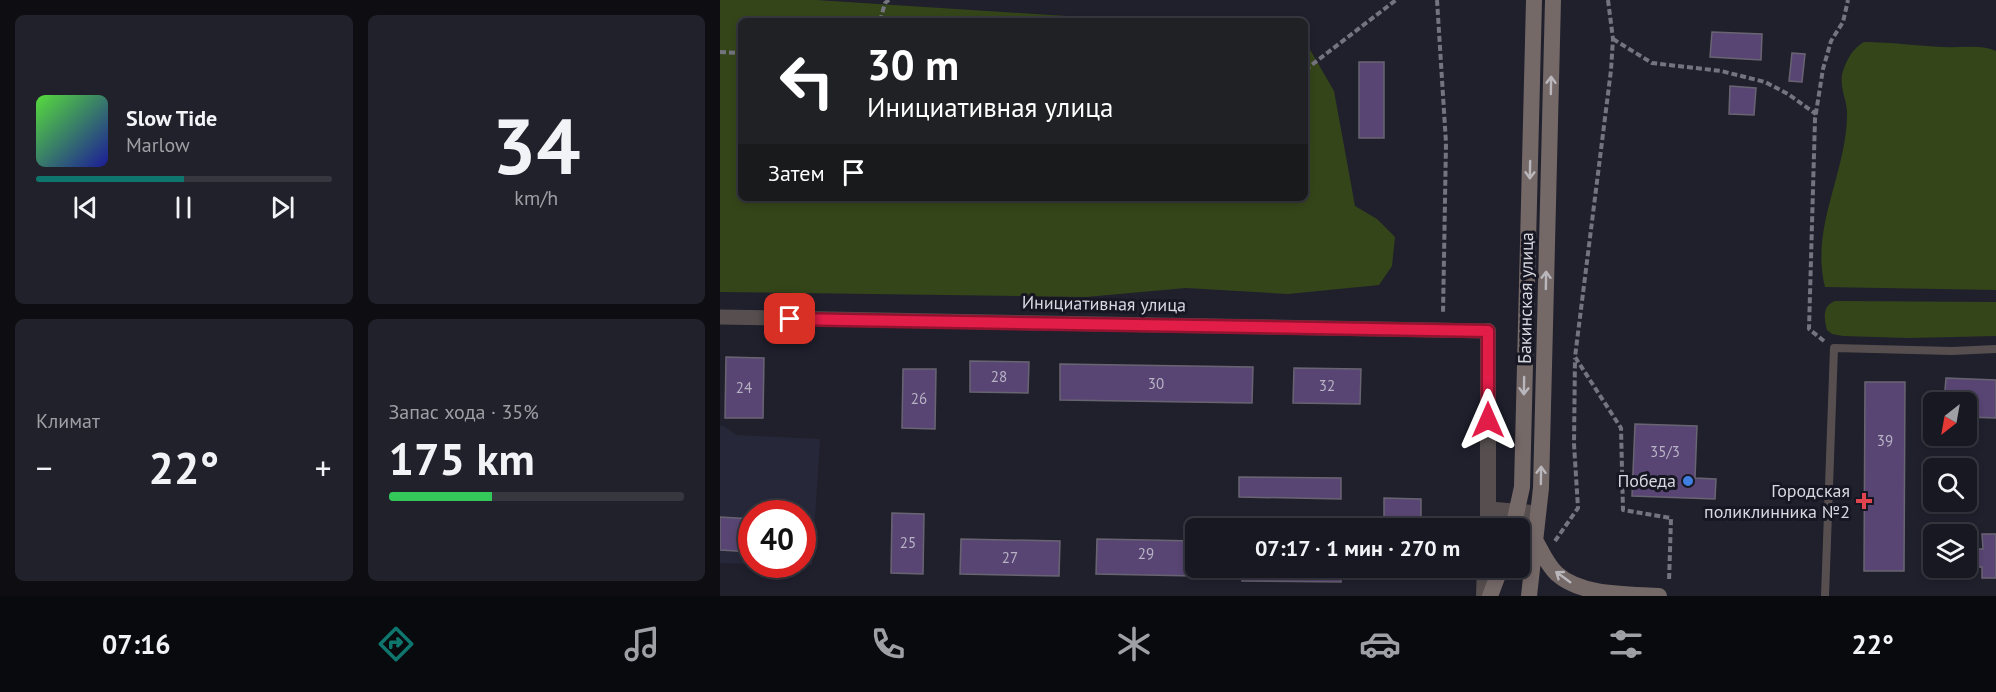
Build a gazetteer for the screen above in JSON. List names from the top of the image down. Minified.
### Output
{"streets":{"main road":["Бакинская улица"],"street":["Инициативная улица"]},"places":{"other":["Победа"],"health":["Городская поликлинника №2"]},"house_numbers":["28","30","32","24","26","39","35/3","25","29","27"],"north":"bottom left","page":{"tile":[["34","km/h"],"Климат",["Запас хода · 35%","175 km"]],"turn":["30 m","Инициативная улица"],"song":["Slow Tide","Marlow"],"then":"Затем","heat":["−","22°","+"],"limit":"40","trip":"07:17 · 1 мин · 270 m","tabs":["07:16","22°"]}}
